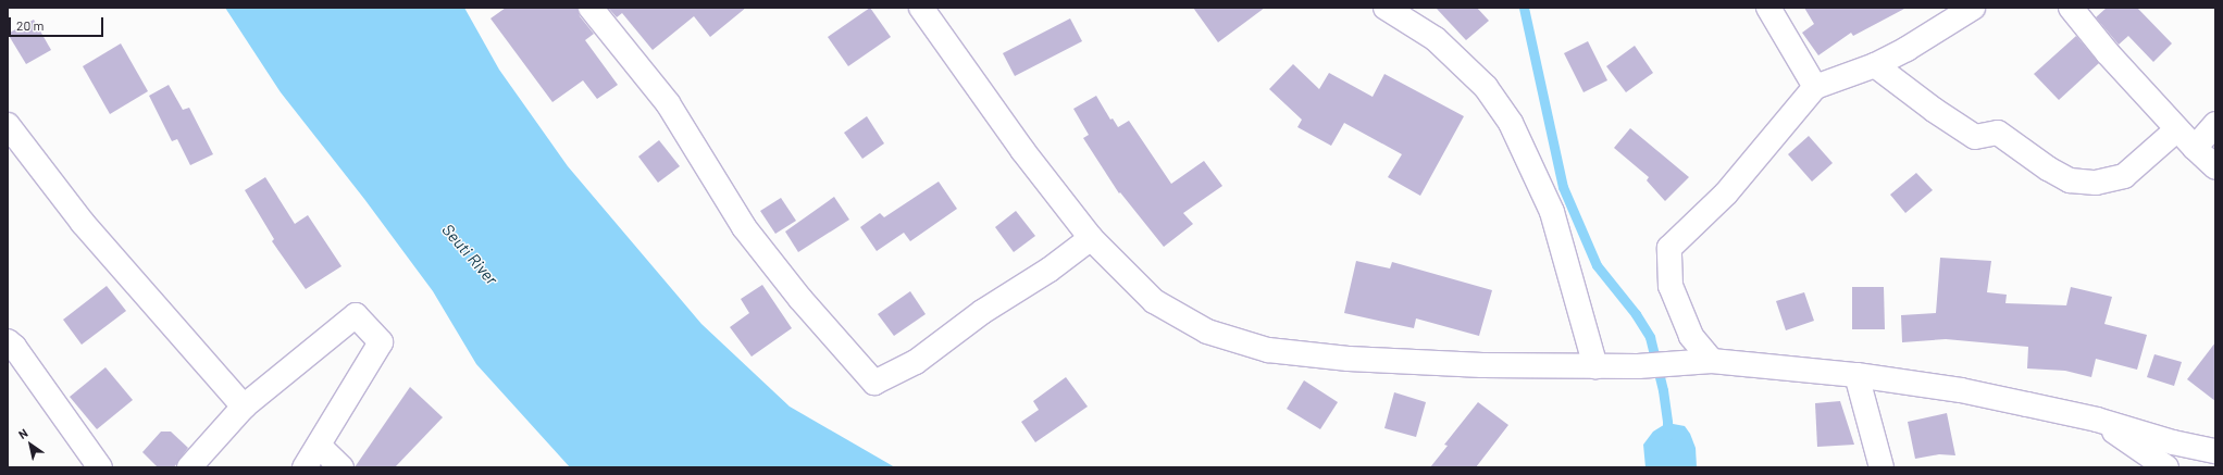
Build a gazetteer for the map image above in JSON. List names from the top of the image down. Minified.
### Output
{"water":["Seuti River"],"scale_bar":"20 m","north":"top left"}
